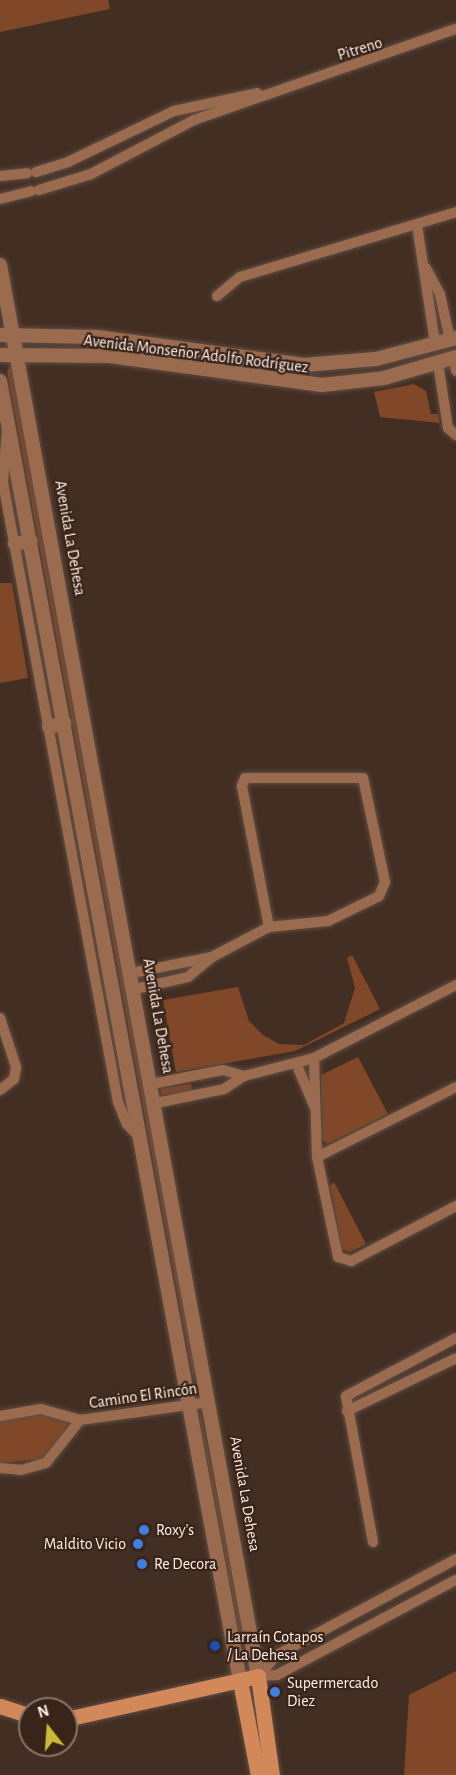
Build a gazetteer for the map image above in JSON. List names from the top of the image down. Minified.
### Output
{"streets":{"main road":["Avenida La Dehesa"],"street":["Pitreno","Avenida Monseñor Adolfo Rodríguez","Camino El Rincón"]},"crossings":[["Avenida Monseñor Adolfo Rodríguez","Avenida La Dehesa"],["Avenida La Dehesa","Camino El Rincón"]],"places":["Roxy's","Maldito Vicio","Re Decora","Larraín Cotapos / La Dehesa","Supermercado Diez"],"north":"top"}
